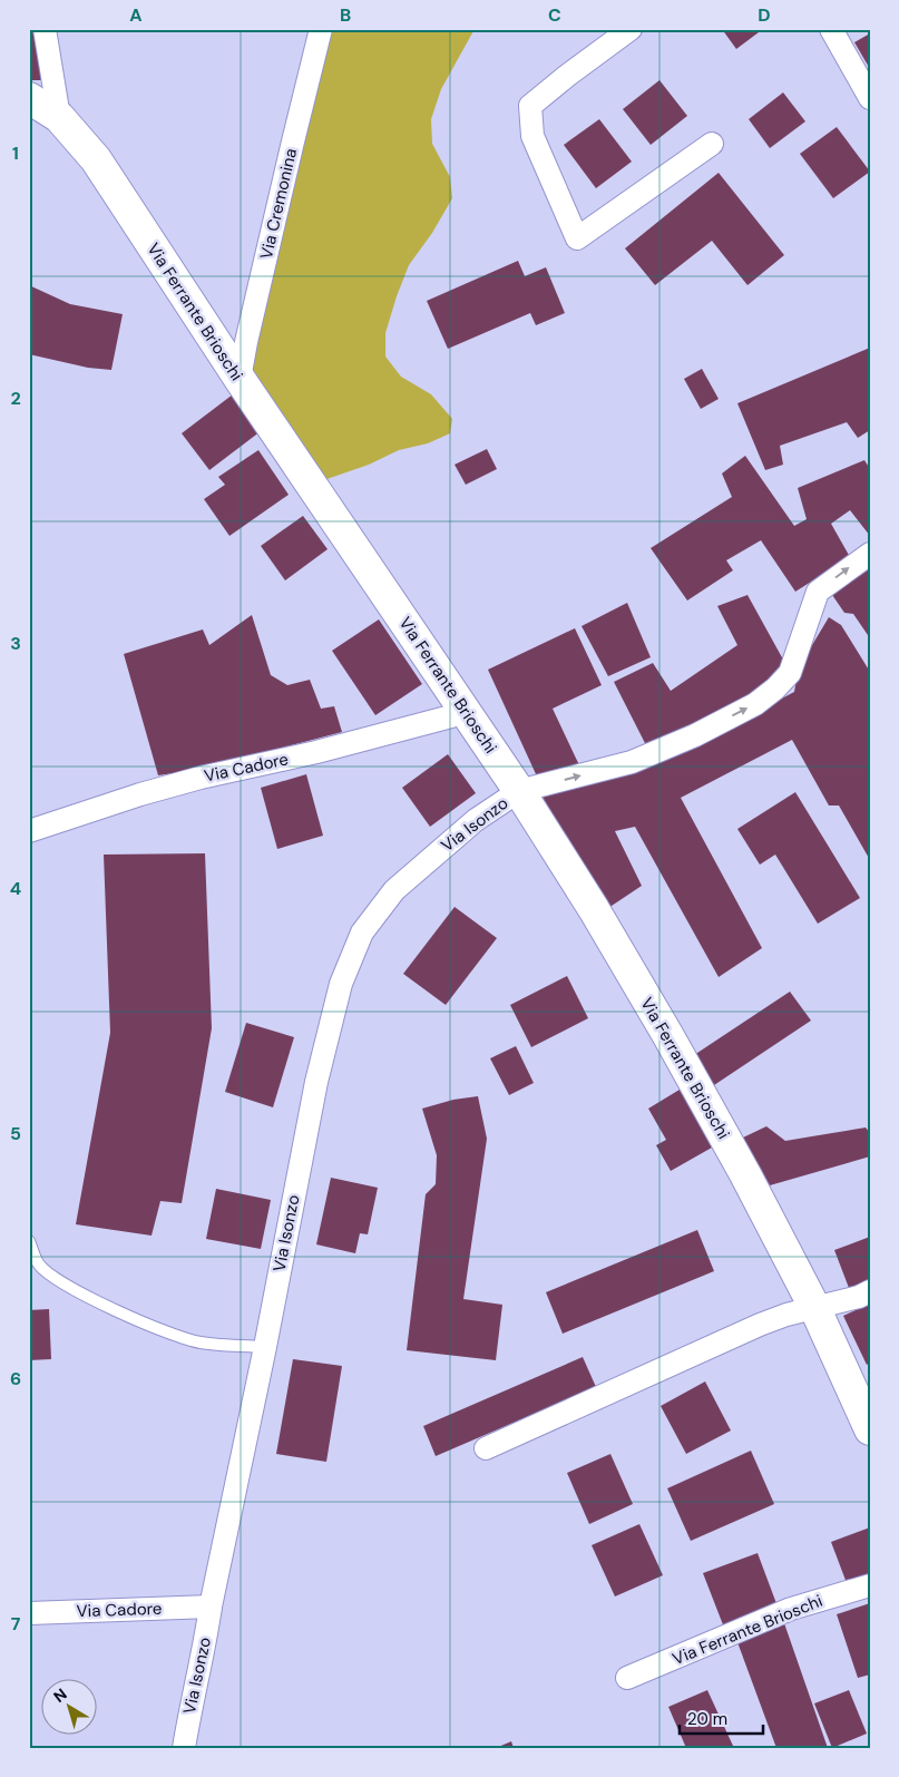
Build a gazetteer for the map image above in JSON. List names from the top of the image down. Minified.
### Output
{"streets":{"street":["Via Cremonina","Via Ferrante Brioschi","Via Cadore","Via Isonzo"]},"crossings":[["Via Cremonina","Via Ferrante Brioschi"],["Via Ferrante Brioschi","Via Cadore"],["Via Ferrante Brioschi","Via Isonzo"],["Via Cadore","Via Isonzo"]],"scale_bar":"20 m","north":"top left","grid":{"columns":["A","B","C","D"],"rows":["1","2","3","4","5","6","7"]}}
